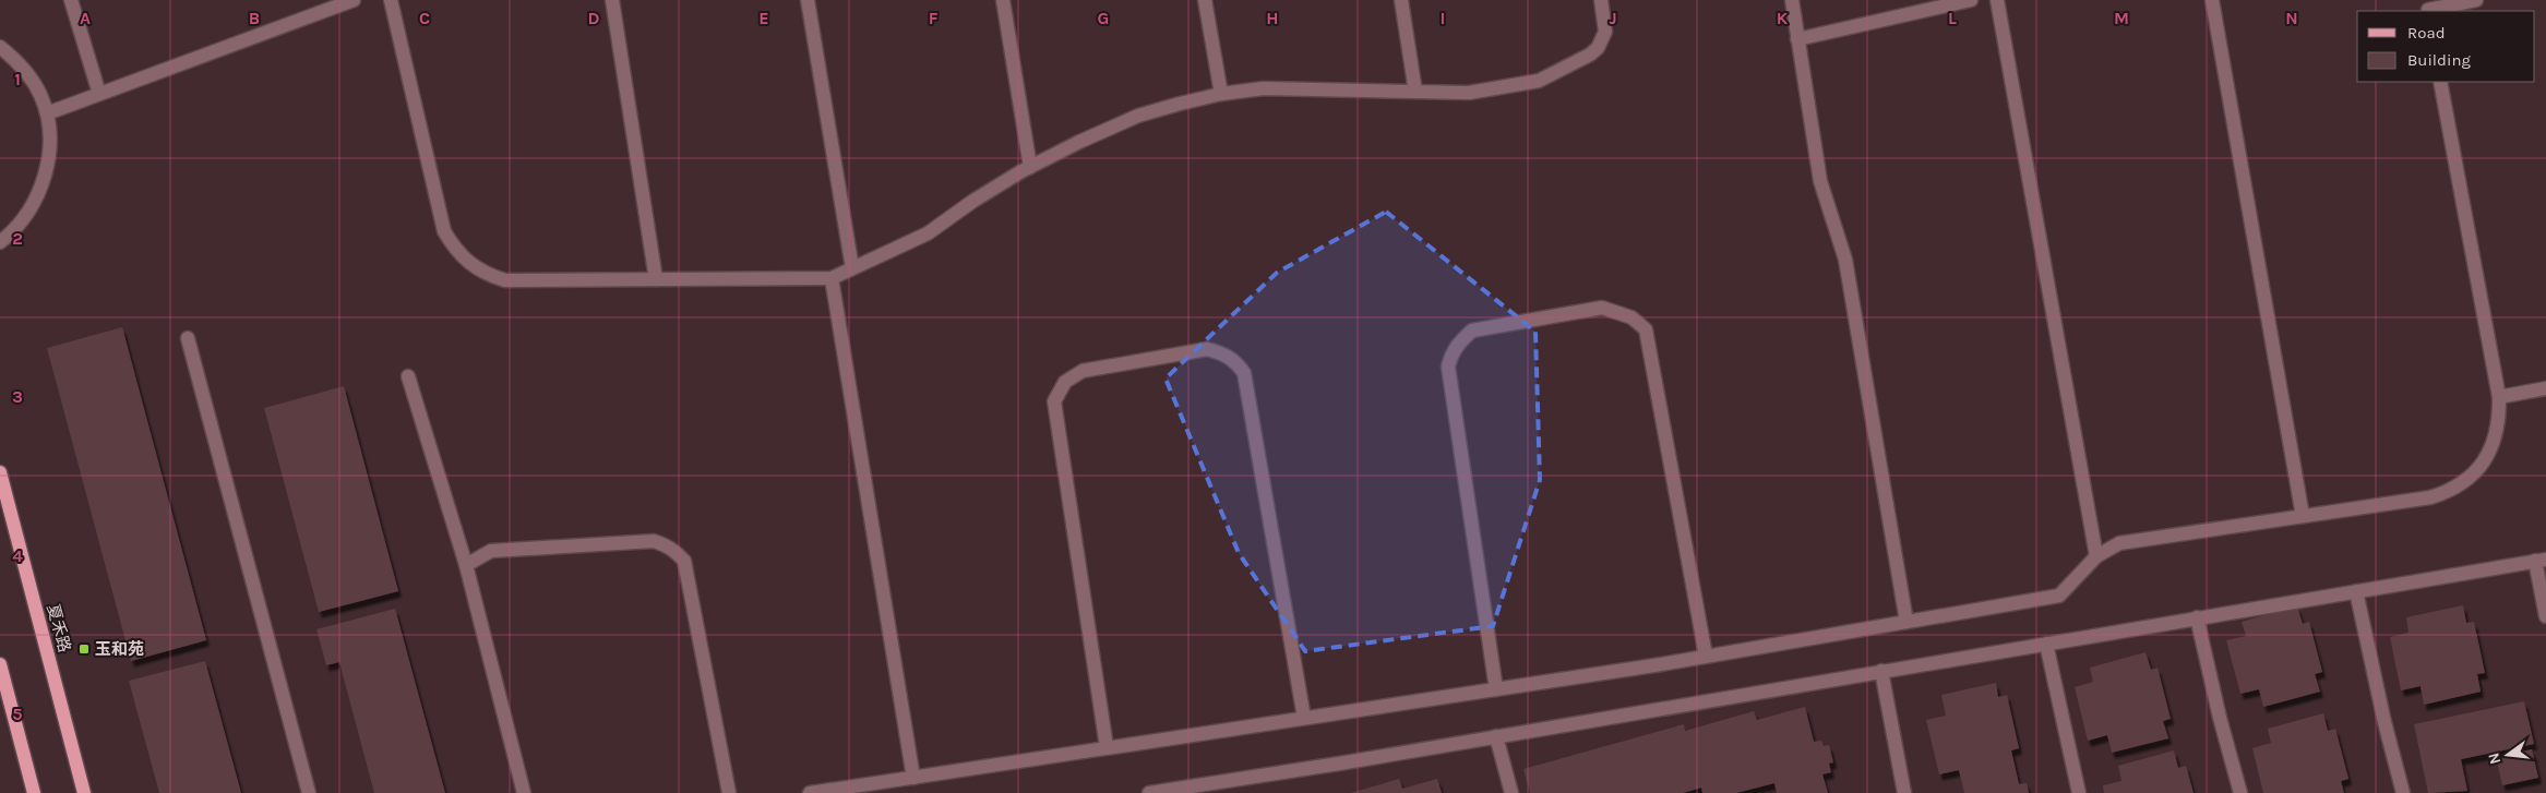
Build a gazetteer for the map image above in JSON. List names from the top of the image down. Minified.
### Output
{"streets":{"main road":["夏禾路"]},"places":{"transit":["玉和苑"]},"legend":["Road","Building"],"north":"left","grid":{"columns":["A","B","C","D","E","F","G","H","I","J","K","L","M","N"],"rows":["1","2","3","4","5"]}}
